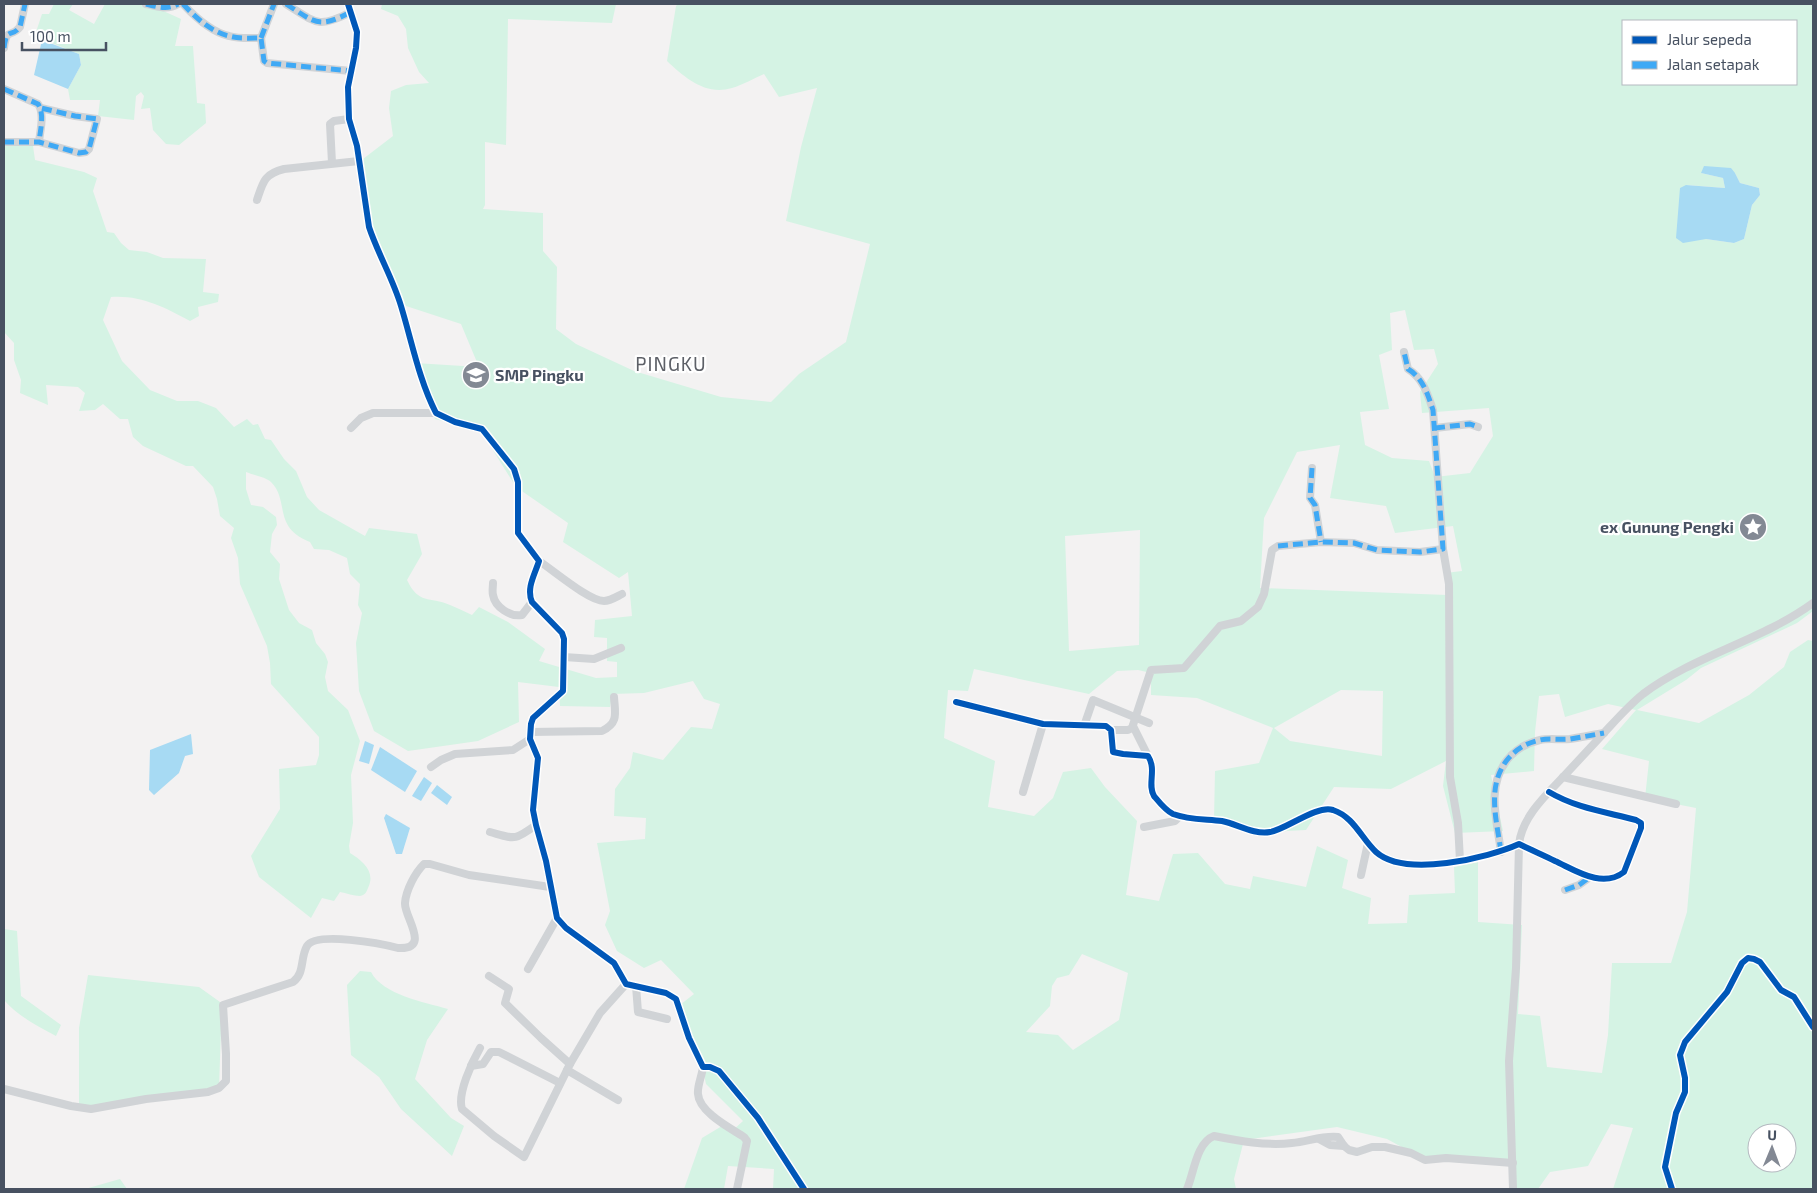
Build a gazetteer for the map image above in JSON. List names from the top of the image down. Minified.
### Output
{"districts":["PINGKU"],"places":{"school or university":["SMP Pingku"],"place":["ex Gunung Pengki"]},"legend":["Jalur sepeda","Jalan setapak"],"scale_bar":"100 m","north":"top"}
